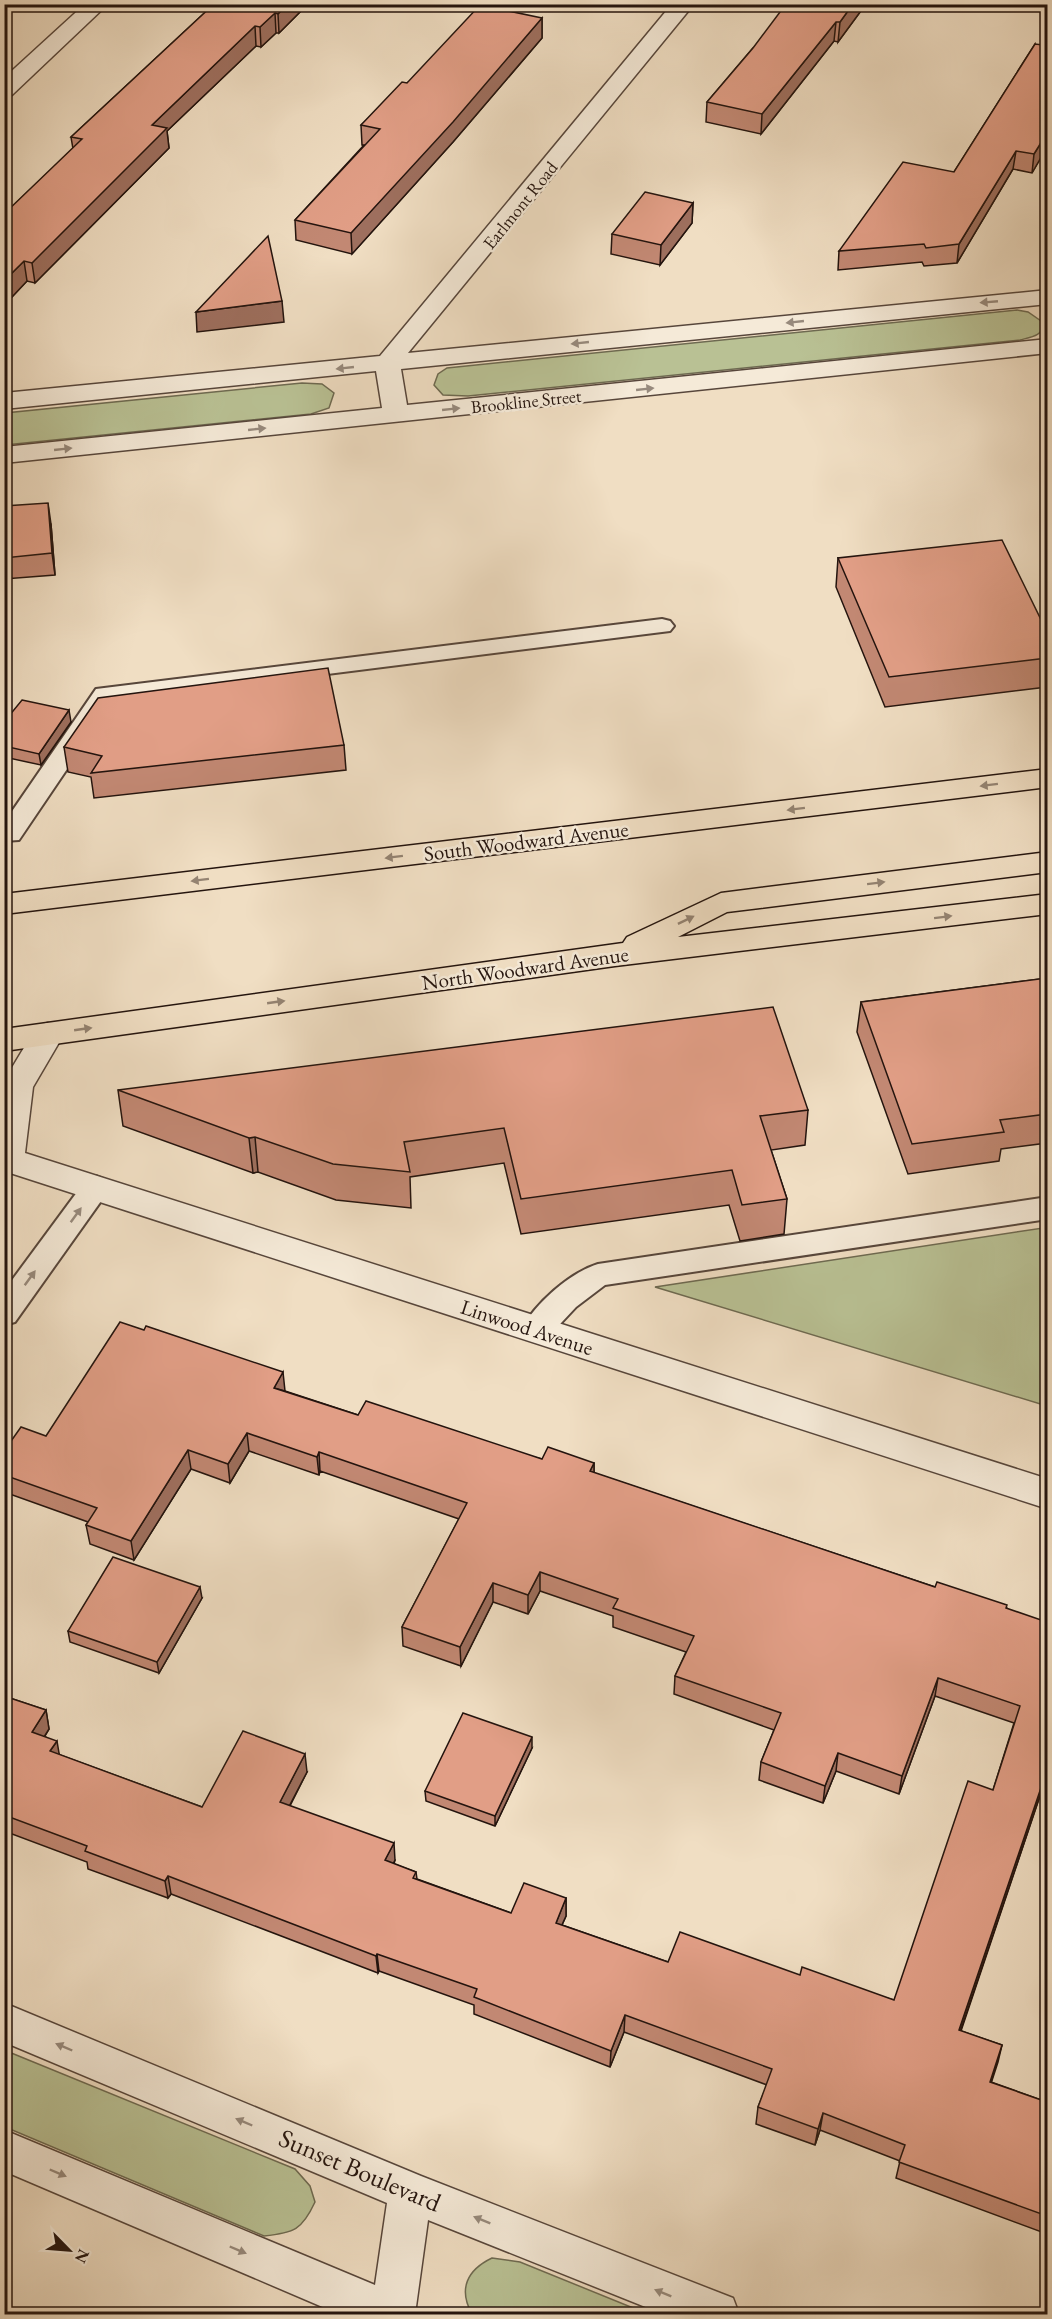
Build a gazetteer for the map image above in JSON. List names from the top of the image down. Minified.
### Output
{"streets":{"main road":["South Woodward Avenue","North Woodward Avenue"],"street":["Earlmont Road","Brookline Street","Linwood Avenue","Sunset Boulevard"]},"crossings":[["North Woodward Avenue","Linwood Avenue"]],"north":"bottom right"}
